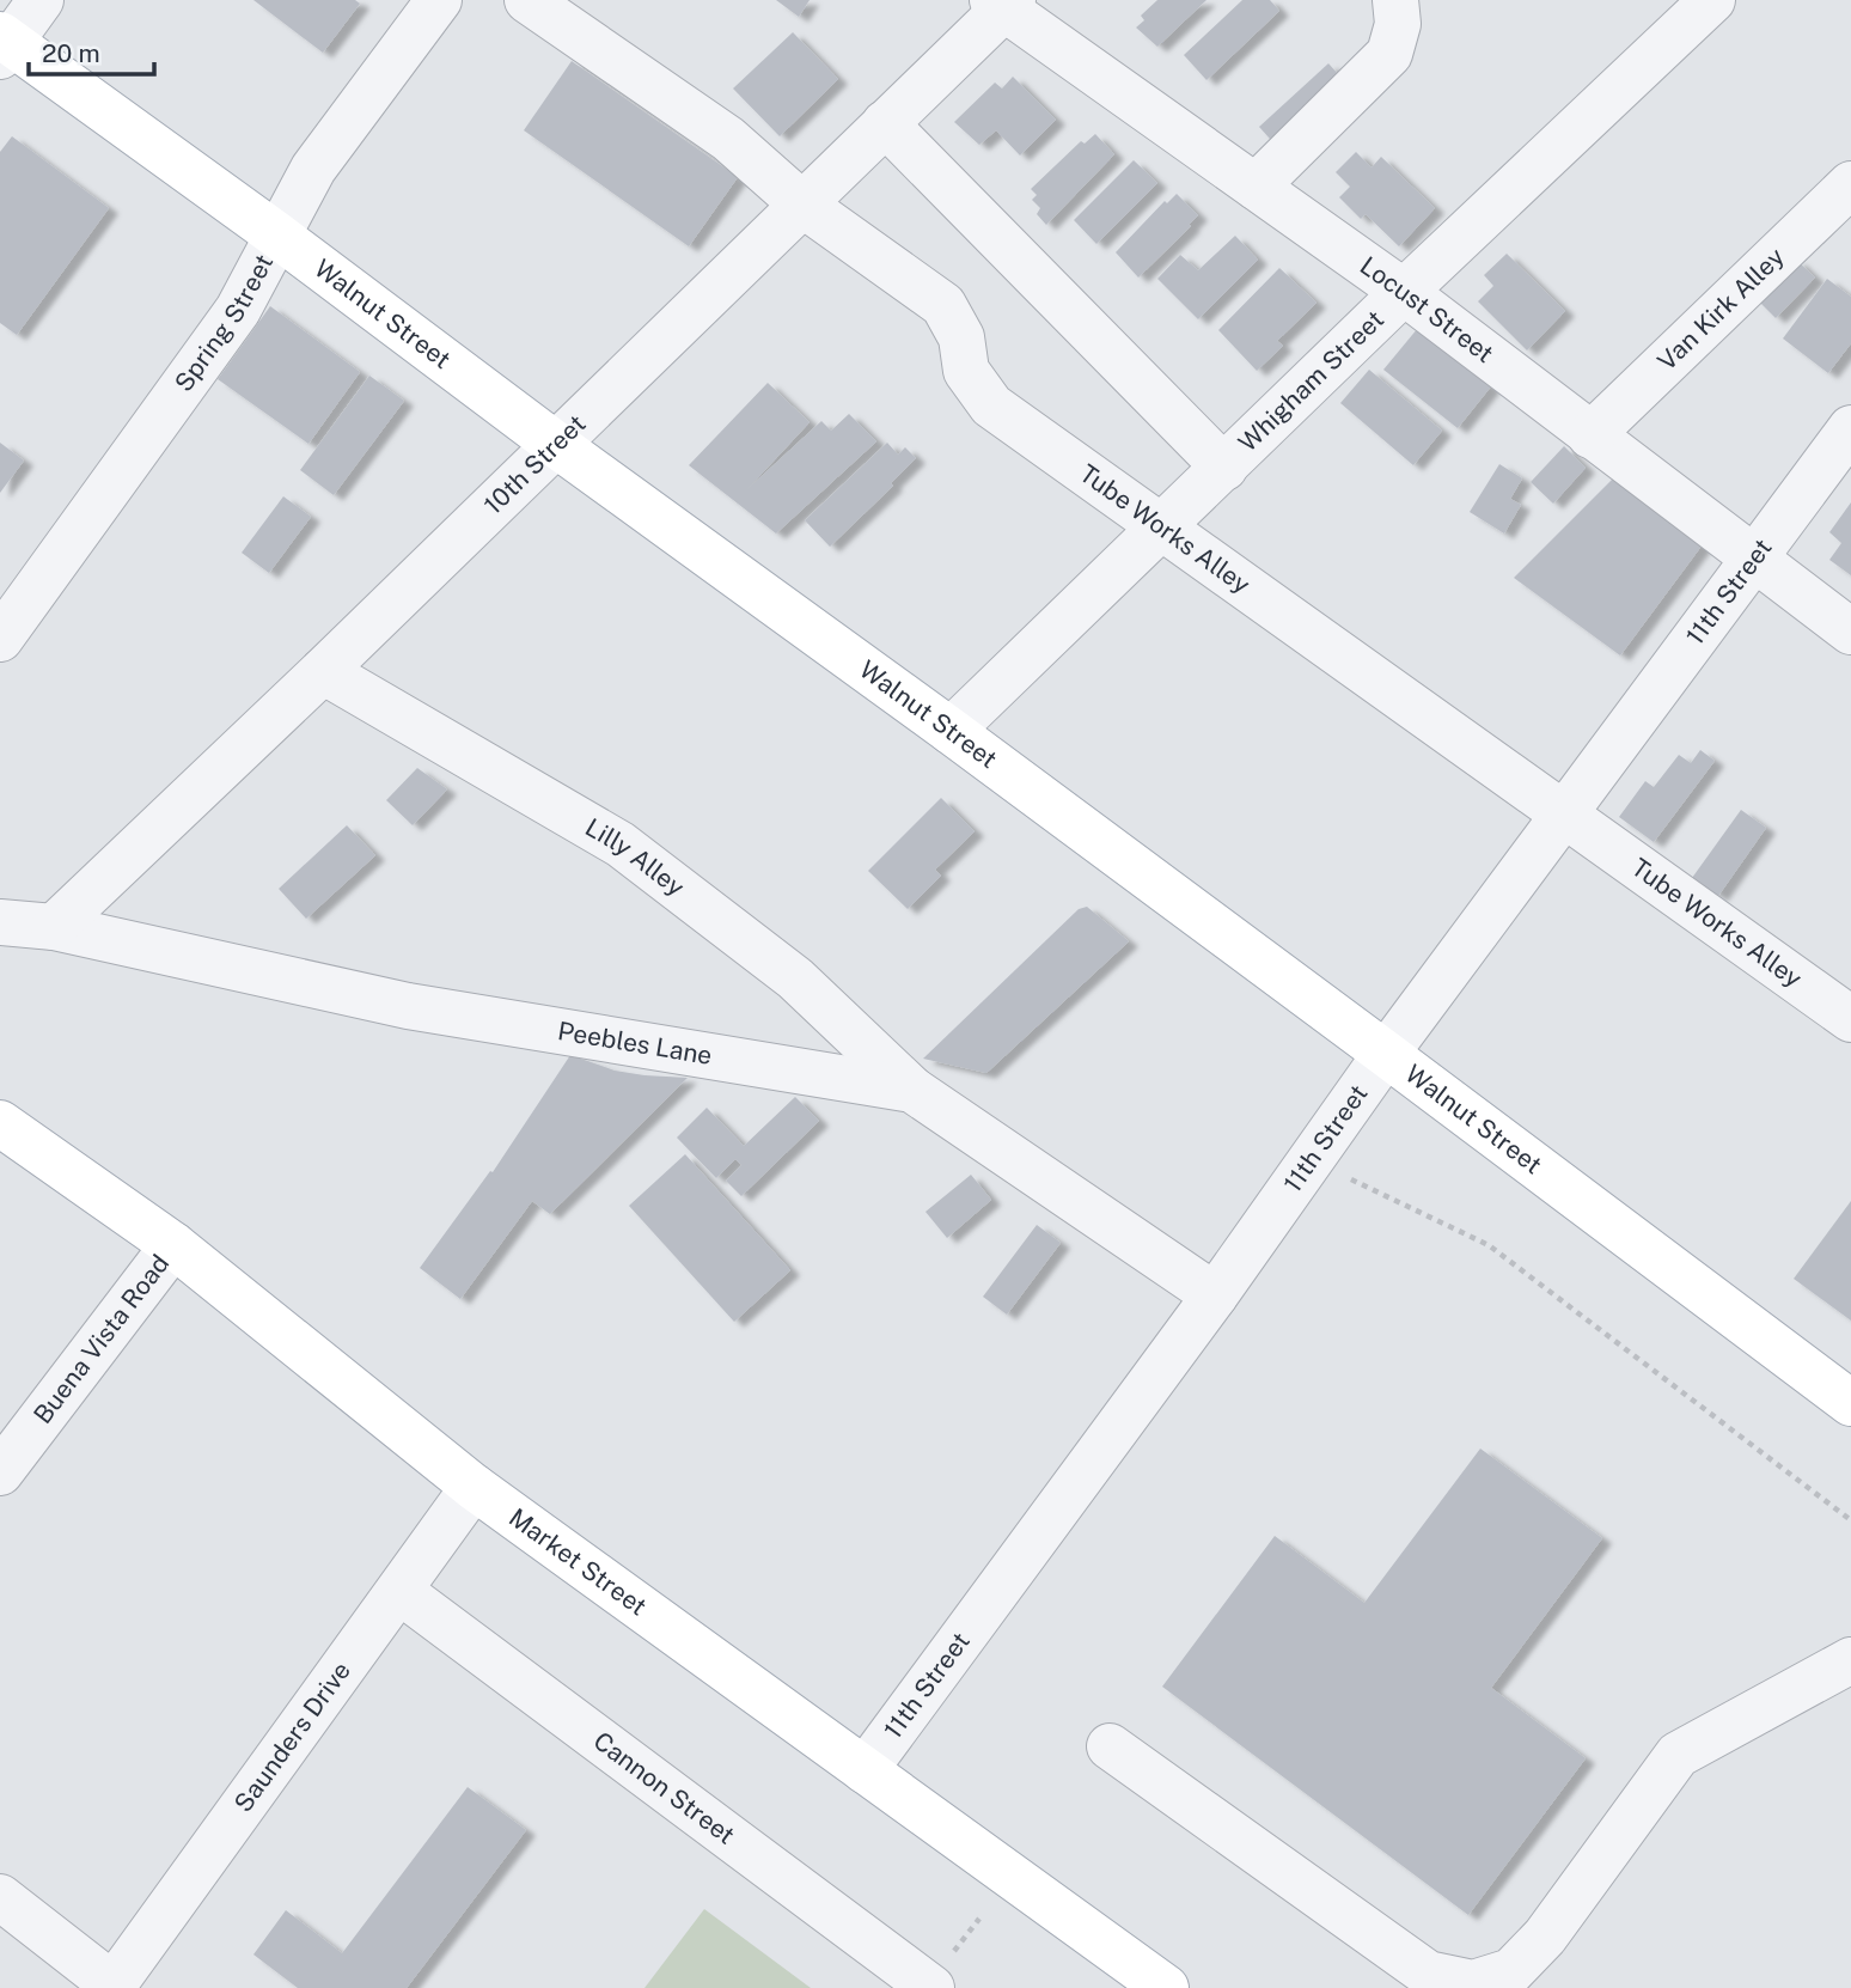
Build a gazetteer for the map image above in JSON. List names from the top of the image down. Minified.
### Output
{"streets":{"main road":["Walnut Street","Market Street"],"street":["Locust Street","Van Kirk Alley","Spring Street","Whigham Street","10th Street","Tube Works Alley","11th Street","Lilly Alley","Peebles Lane","Buena Vista Road","Saunders Drive","Cannon Street"]},"crossings":[["Locust Street","Van Kirk Alley"],["Locust Street","Whigham Street"],["Locust Street","10th Street"],["Locust Street","11th Street"],["Walnut Street","Spring Street"],["Walnut Street","Whigham Street"],["Walnut Street","10th Street"],["Walnut Street","11th Street"],["Whigham Street","Tube Works Alley"],["10th Street","Tube Works Alley"],["10th Street","Lilly Alley"],["10th Street","Peebles Lane"],["Tube Works Alley","11th Street"],["11th Street","Peebles Lane"],["11th Street","Market Street"],["Lilly Alley","Peebles Lane"],["Buena Vista Road","Market Street"],["Market Street","Saunders Drive"],["Saunders Drive","Cannon Street"]],"scale_bar":"20 m"}
